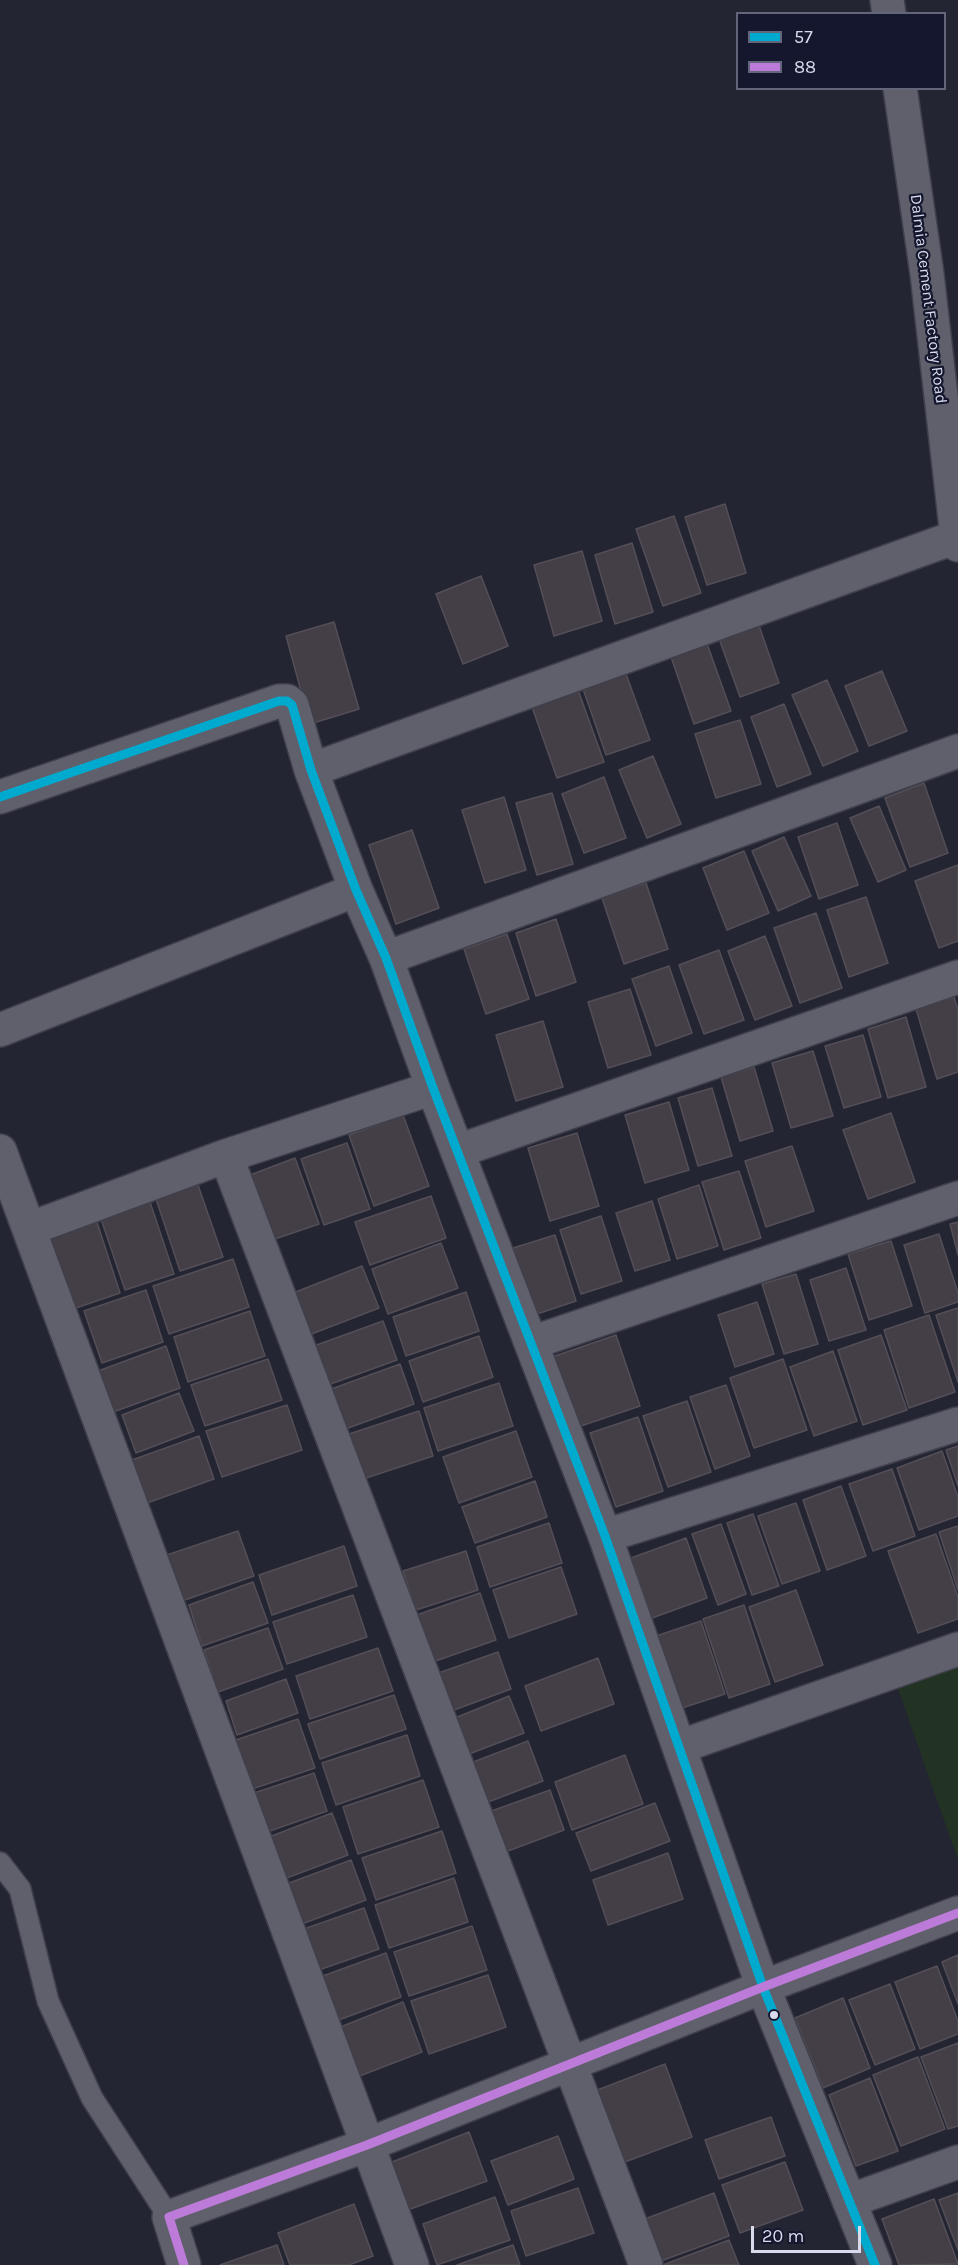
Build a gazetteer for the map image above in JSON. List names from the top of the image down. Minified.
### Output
{"streets":{"street":["Dalmia Cement Factory Road"]},"lines":["transit line 57","transit line 88"],"legend":["57","88"],"scale_bar":"20 m"}
